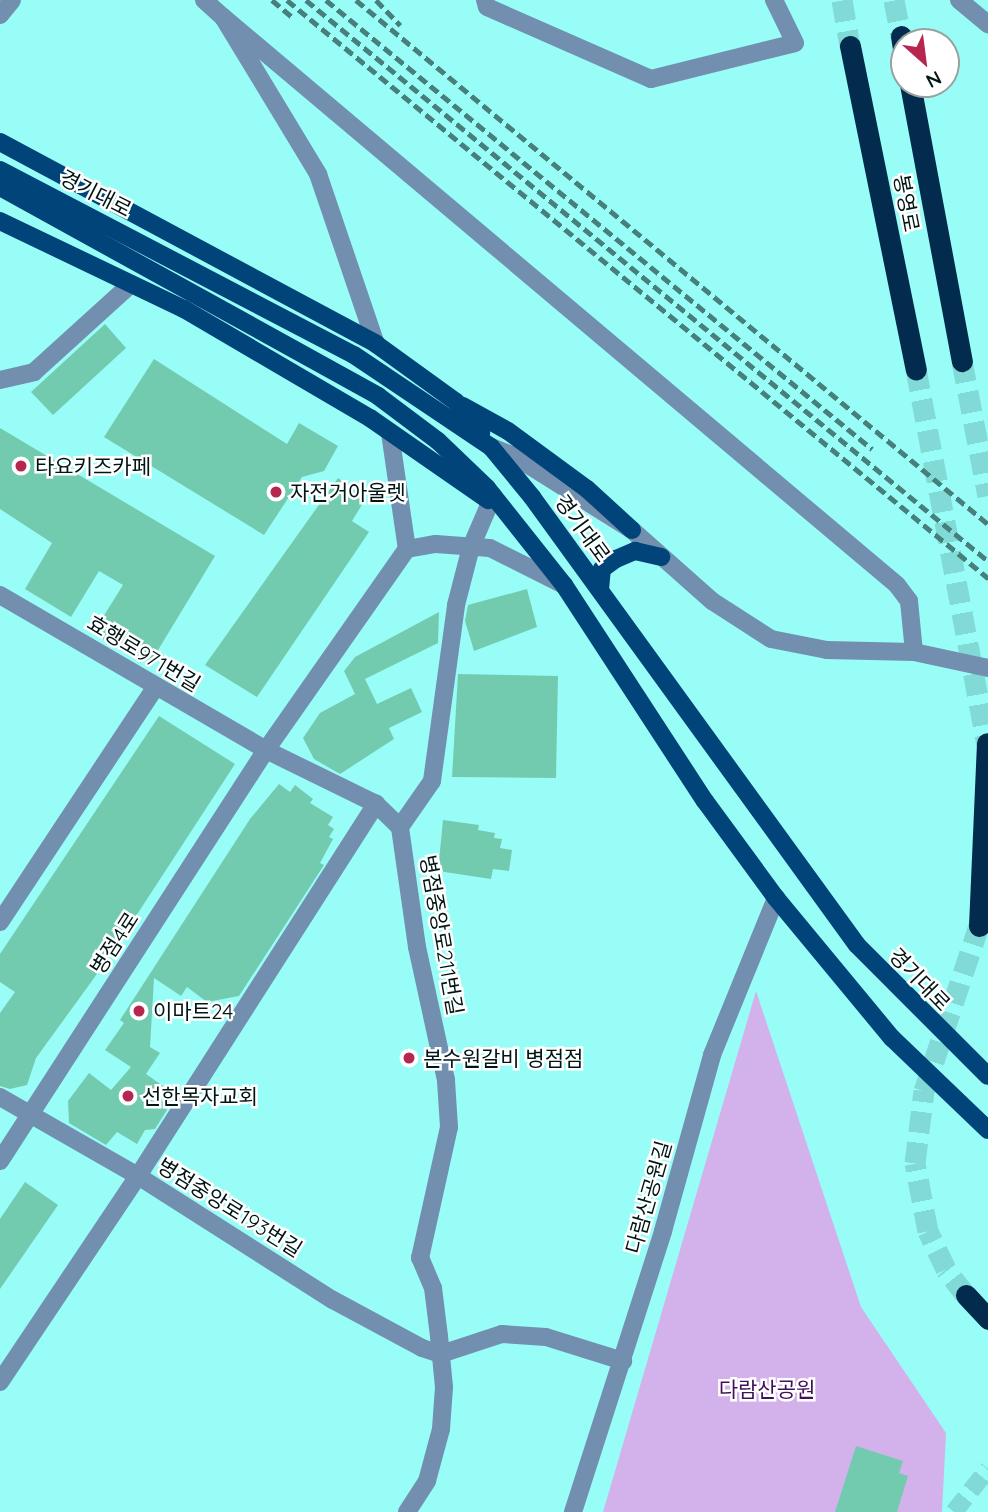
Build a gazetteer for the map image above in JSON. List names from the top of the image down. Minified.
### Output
{"streets":{"highway":["봉영로"],"main road":["경기대로"],"street":["효행로971번길","병점중앙로211번길","병점4로","다람산공원길","병점중앙로193번길"]},"crossings":[["경기대로","다람산공원길"],["효행로971번길","병점4로"],["병점중앙로211번길","병점중앙로193번길"]],"parks":["다람산공원"],"places":["타요키즈카페","자전거아울렛","이마트24","본수원갈비 병점점","선한목자교회"],"north":"bottom right"}
